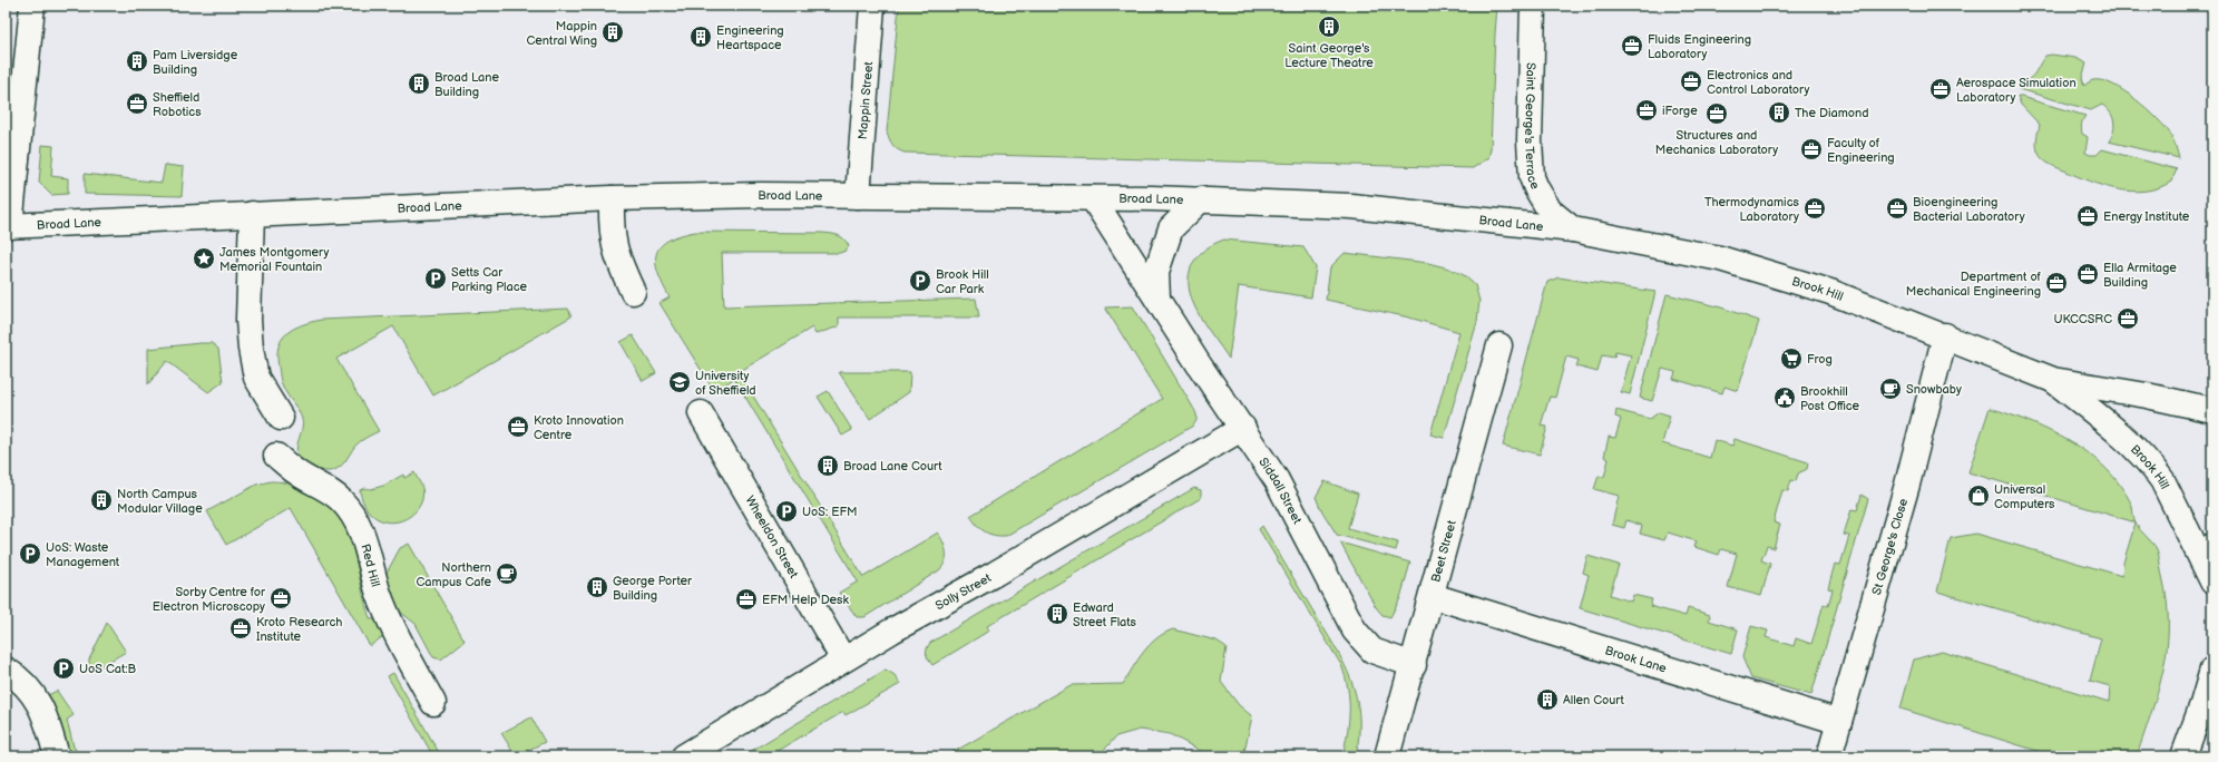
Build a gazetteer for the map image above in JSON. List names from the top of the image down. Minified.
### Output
{"streets":{"main road":["Mappin Street","Saint George's Terrace","Broad Lane","Brook Hill","Siddall Street","Wheeldon Street","St George's Close","Beet Street","Red Hill","Solly Street","Brook Lane"]},"crossings":[["Mappin Street","Broad Lane"],["Saint George's Terrace","Broad Lane"],["Saint George's Terrace","Brook Hill"],["Broad Lane","Brook Hill"],["Broad Lane","Siddall Street"],["Brook Hill","St George's Close"],["Siddall Street","Beet Street"],["Siddall Street","Solly Street"],["Wheeldon Street","Solly Street"],["St George's Close","Brook Lane"],["Beet Street","Brook Lane"]],"places":{"building":["Saint George's Lecture Theatre","Mappin Central Wing","Engineering Heartspace","Pam Liversidge Building","Broad Lane Building","The Diamond","Broad Lane Court","North Campus Modular Village","George Porter Building","Edward Street Flats","Allen Court"],"office":["Fluids Engineering Laboratory","Electronics and Control Laboratory","Aerospace Simulation Laboratory","Sheffield Robotics","iForge","Structures and Mechanics Laboratory","Faculty of Engineering","Thermodynamics Laboratory","Bioengineering Bacterial Laboratory","Energy Institute","Ella Armitage Building","Department of Mechanical Engineering","UKCCSRC","Kroto Innovation Centre","Sorby Centre for Electron Microscopy","EFM Help Desk","Kroto Research Institute"],"place":["James Montgomery Memorial Fountain"],"parking":["Setts Car Parking Place","Brook Hill Car Park","UoS: EFM","UoS: Waste Management","UoS Cat:B"],"supermarket":["Frog"],"school or university":["University of Sheffield"],"cafe":["Snowbaby","Northern Campus Cafe"],"public building":["Brookhill Post Office"],"shop":["Universal Computers"]}}
